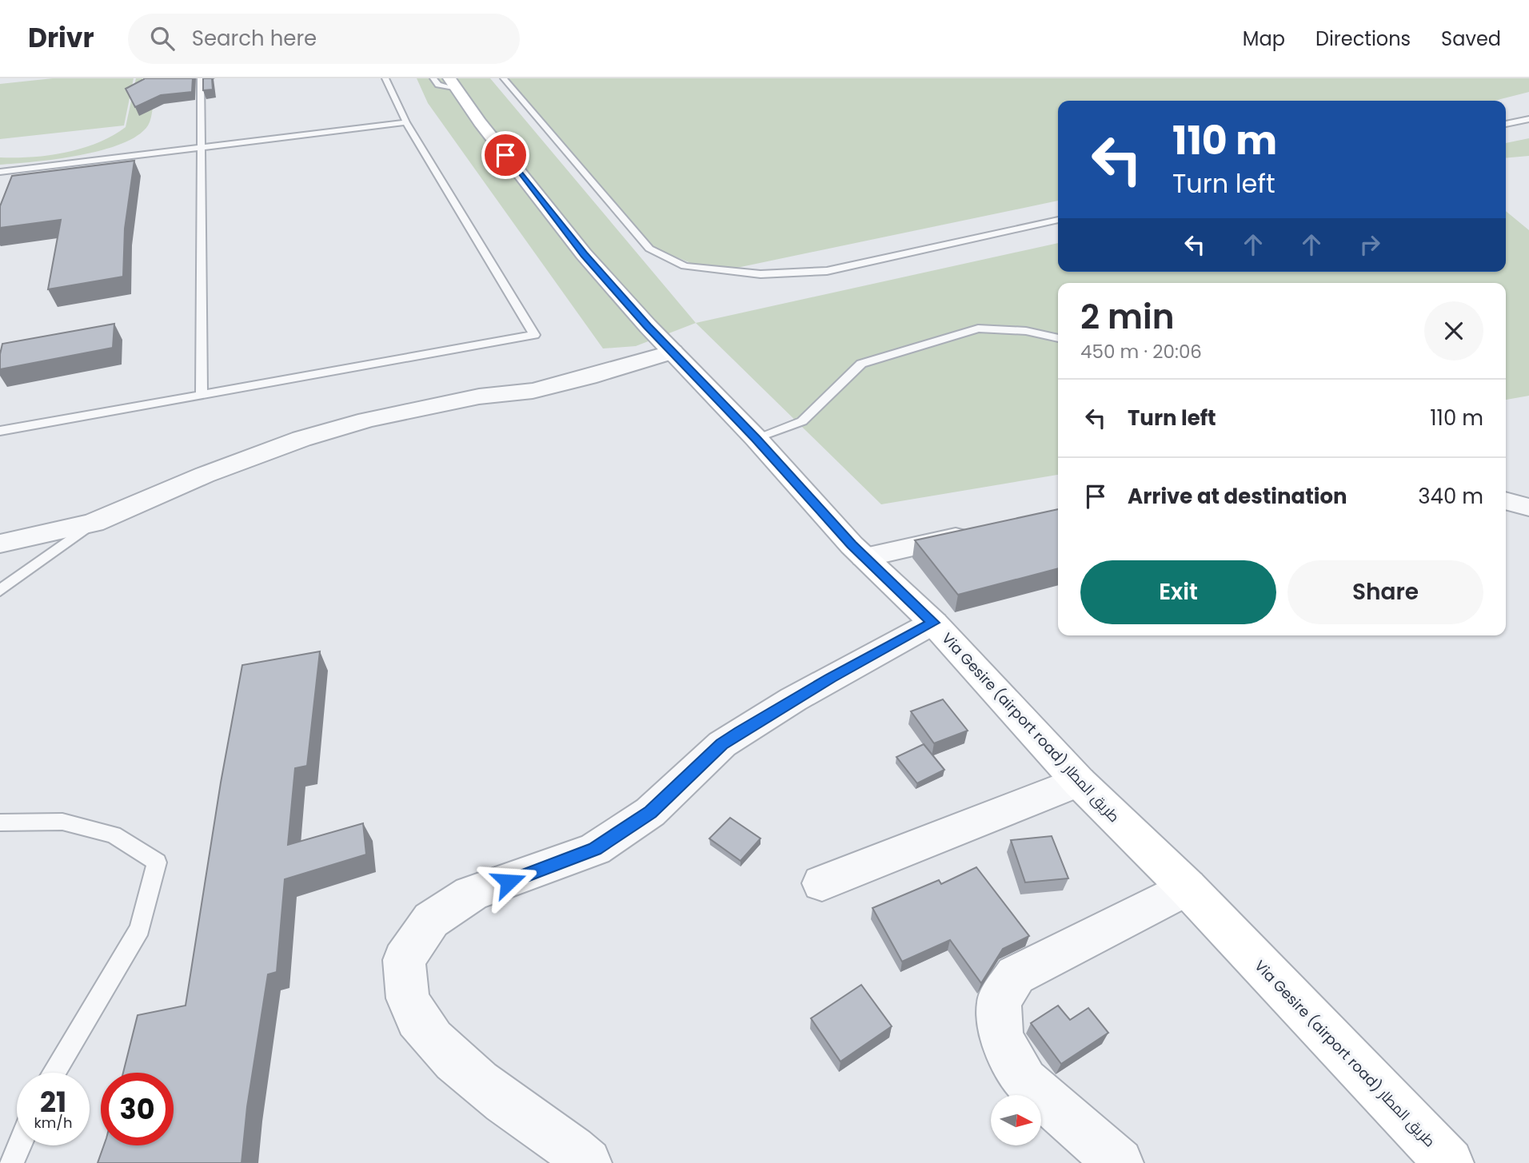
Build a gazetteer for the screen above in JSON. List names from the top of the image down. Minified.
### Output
{"streets":{"main road":["Via Gesire (airport road) طريق المطار"]},"north":"right","page":{"header":"Drivr","search":"Search here","nav":["Map","Directions","Saved"],"turn":["110 m","Turn left"],"heading":["2 min","450 m · 20:06"],"list":[{"name":"Turn left","value":"110 m"},{"name":"Arrive at destination","value":"340 m"}],"buttons":["Exit","Share"],"speed":"21 km/h","limit":"30"}}
